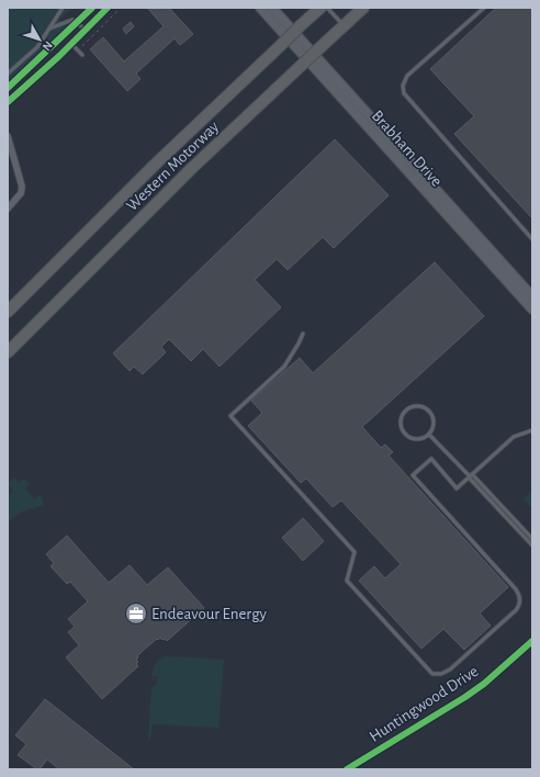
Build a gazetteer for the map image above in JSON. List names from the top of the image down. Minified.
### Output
{"streets":{"highway":["Western Motorway"],"main road":["Brabham Drive"],"street":["Huntingwood Drive"]},"places":{"office":["Endeavour Energy"]},"north":"bottom right"}
